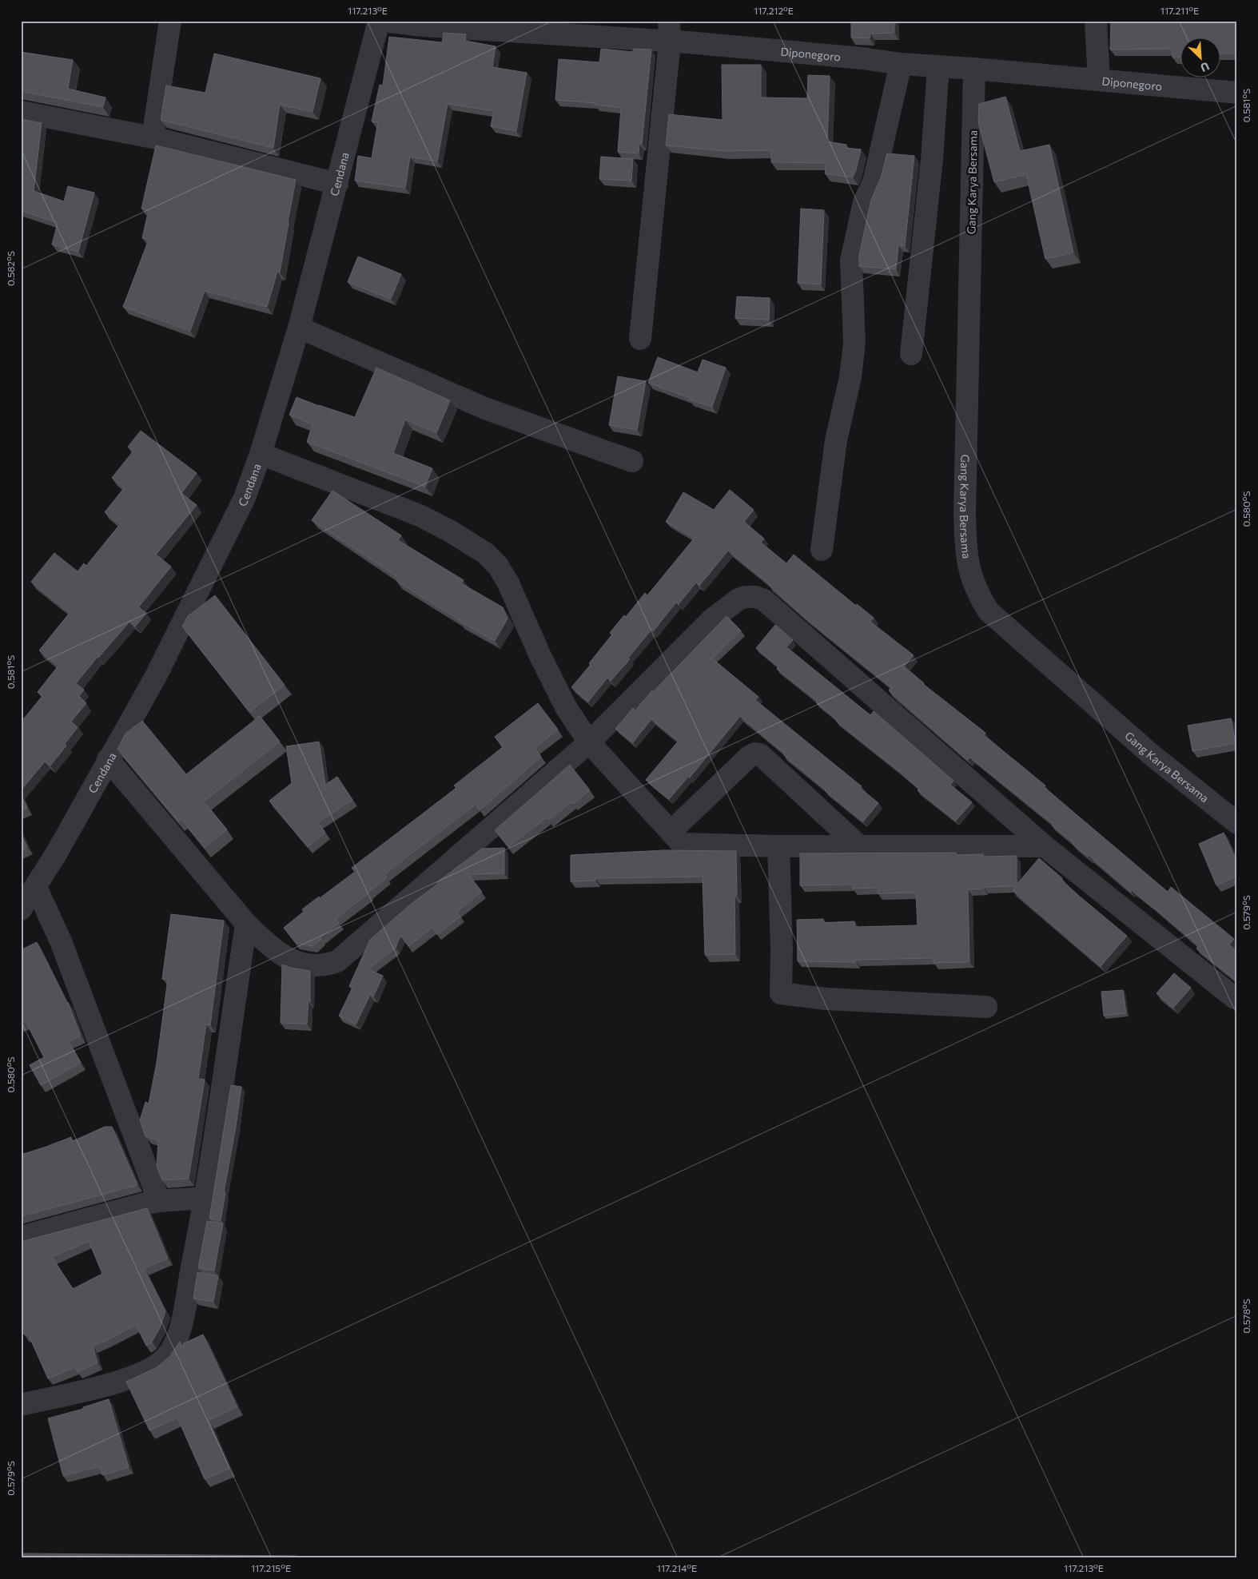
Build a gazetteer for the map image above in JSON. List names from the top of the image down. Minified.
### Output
{"streets":{"street":["Diponegoro","Cendana","Gang Karya Bersama"]},"crossings":[["Diponegoro","Gang Karya Bersama"]],"north":"bottom right","coordinates":["117.213°E","117.212°E","117.211°E","0.581°S","0.582°S","0.580°S","0.579°S","0.578°S","117.215°E","117.214°E"]}
